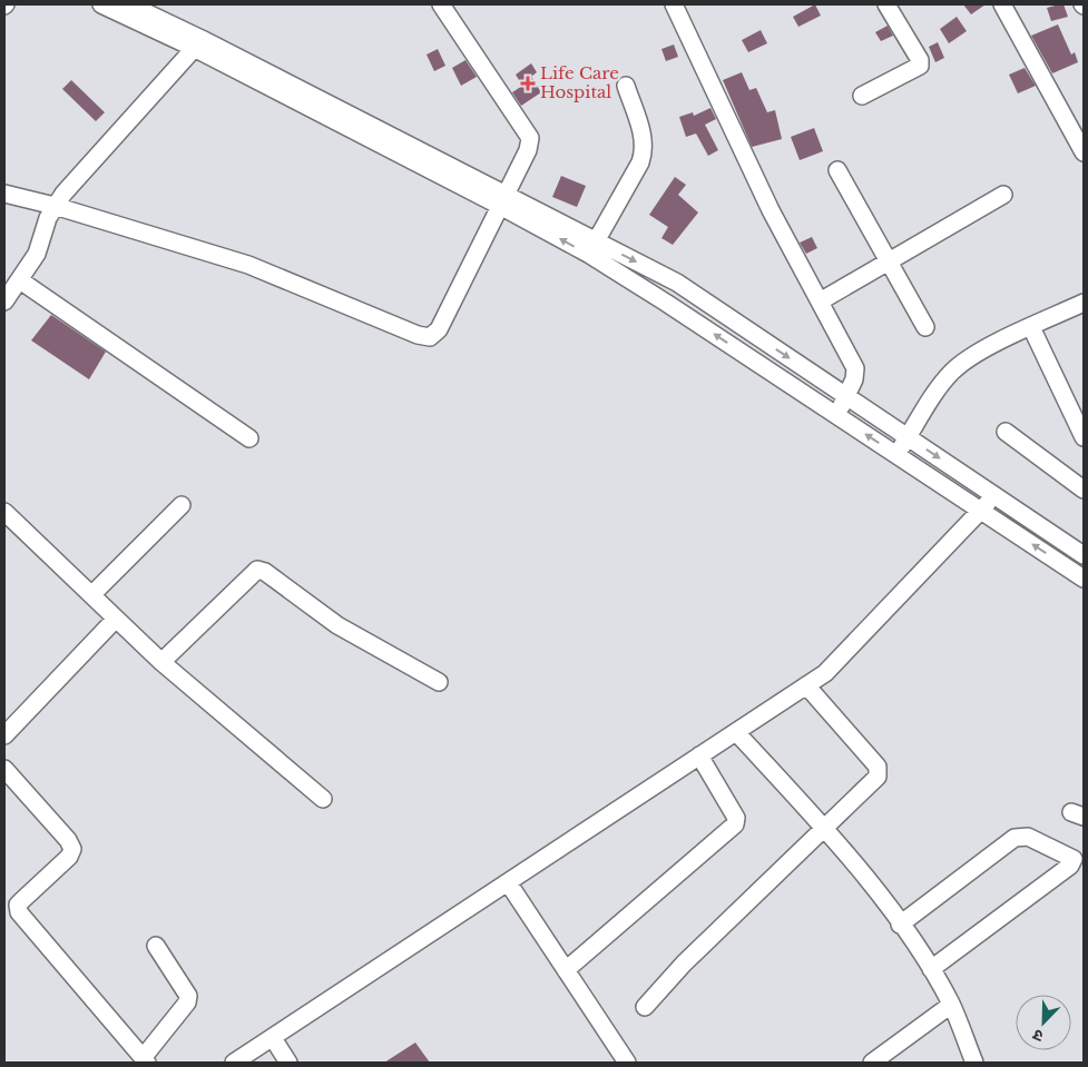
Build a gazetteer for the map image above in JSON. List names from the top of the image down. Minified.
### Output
{"places":{"health":["Life Care Hospital"]},"north":"bottom left"}
